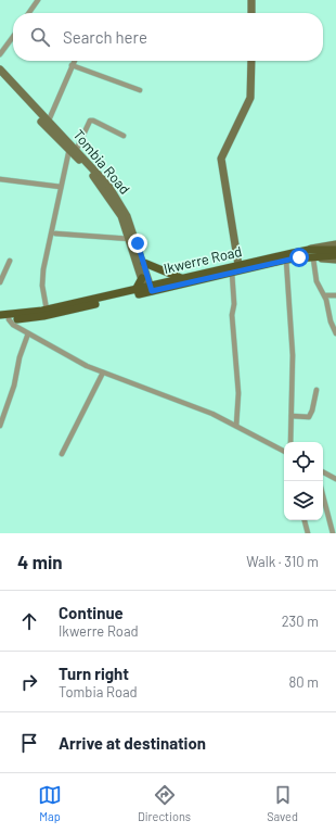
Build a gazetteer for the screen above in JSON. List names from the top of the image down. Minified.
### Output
{"streets":{"main road":["Tombia Road","Ikwerre Road"]},"crossings":[["Tombia Road","Ikwerre Road"]],"page":{"search":"Search here","heading":["4 min","Walk · 310 m"],"list":[["Continue","Ikwerre Road","230 m"],["Turn right","Tombia Road","80 m"],"Arrive at destination"],"nav":["Map","Directions","Saved"]}}
